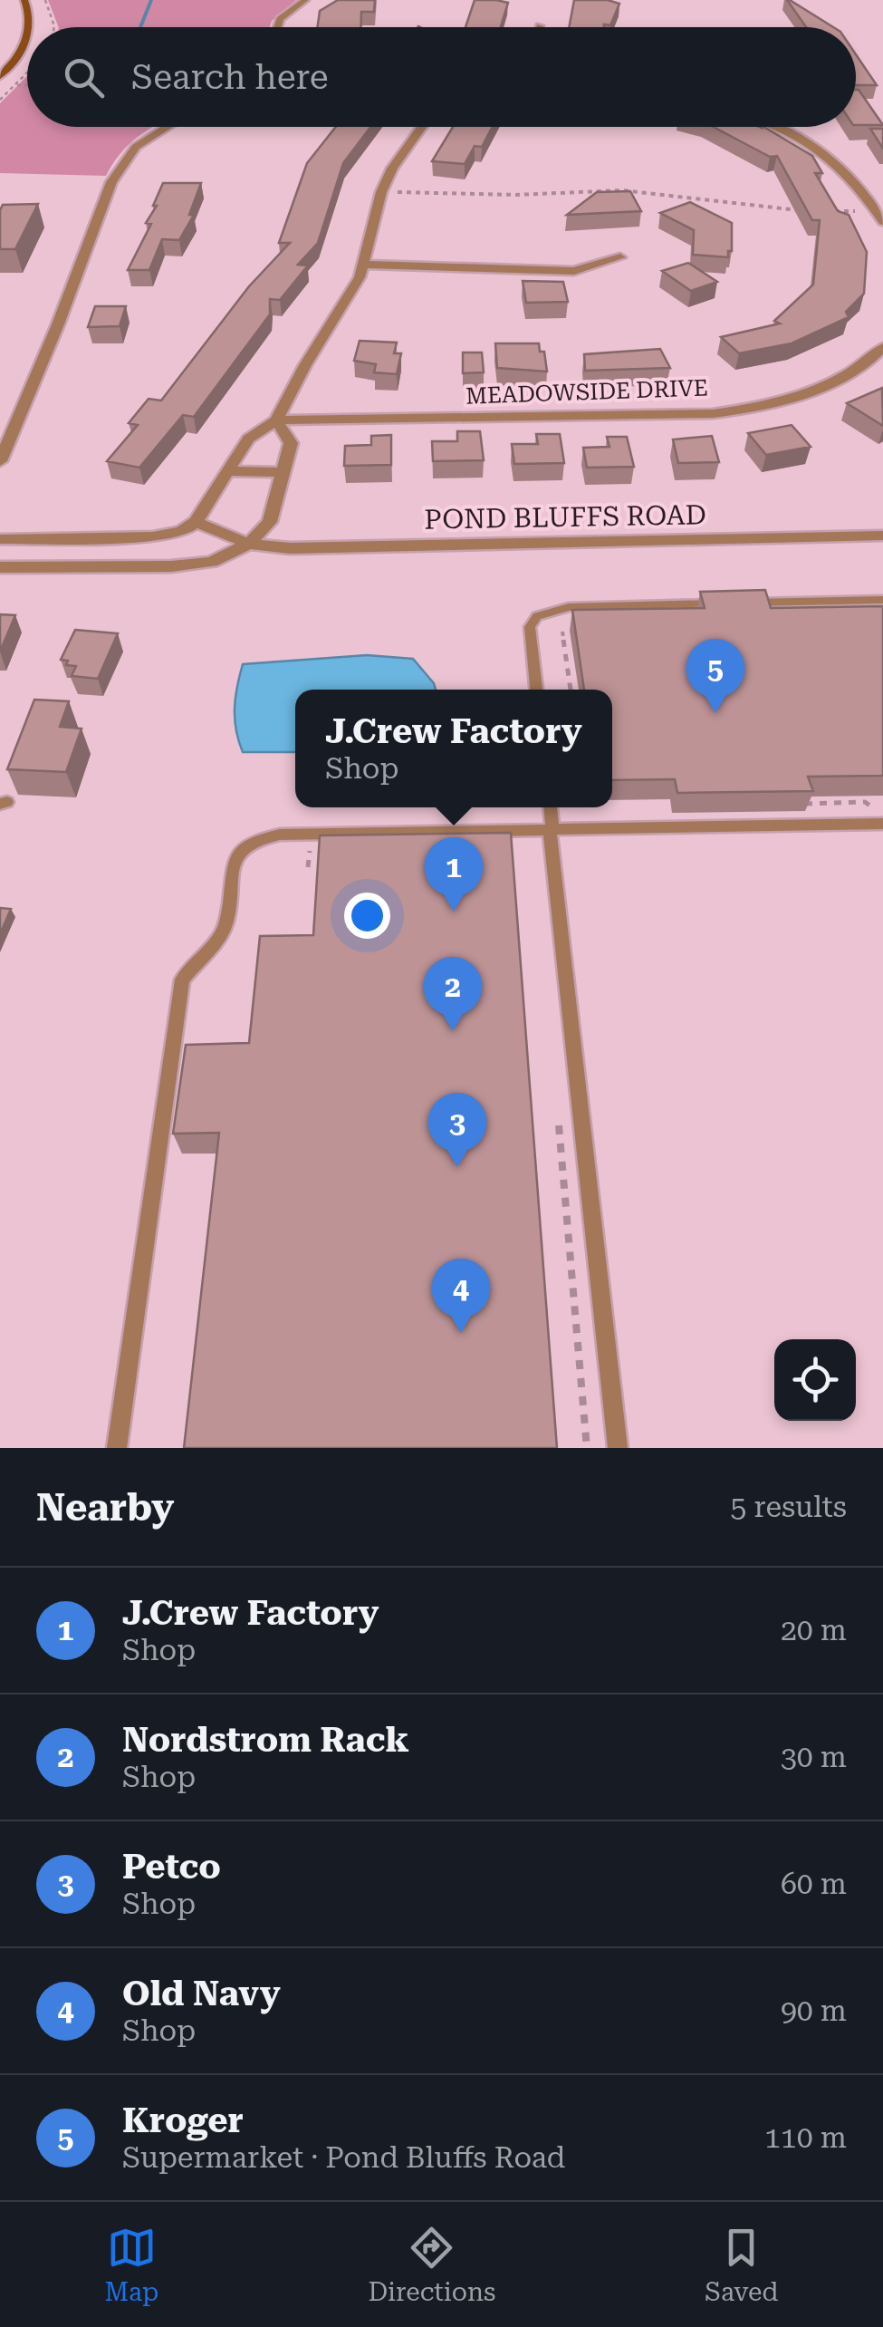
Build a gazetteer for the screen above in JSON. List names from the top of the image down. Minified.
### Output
{"streets":{"street":["MEADOWSIDE DRIVE","POND BLUFFS ROAD"]},"page":{"search":"Search here","pins":["5","1","2","3","4"],"popup":["J.Crew Factory","Shop"],"heading":["Nearby","5 results"],"list":[{"mark":"1","name":"J.Crew Factory","note":"Shop","value":"20 m"},{"mark":"2","name":"Nordstrom Rack","note":"Shop","value":"30 m"},{"mark":"3","name":"Petco","note":"Shop","value":"60 m"},{"mark":"4","name":"Old Navy","note":"Shop","value":"90 m"},{"mark":"5","name":"Kroger","note":"Supermarket · Pond Bluffs Road","value":"110 m"}],"nav":["Map","Directions","Saved"]}}
